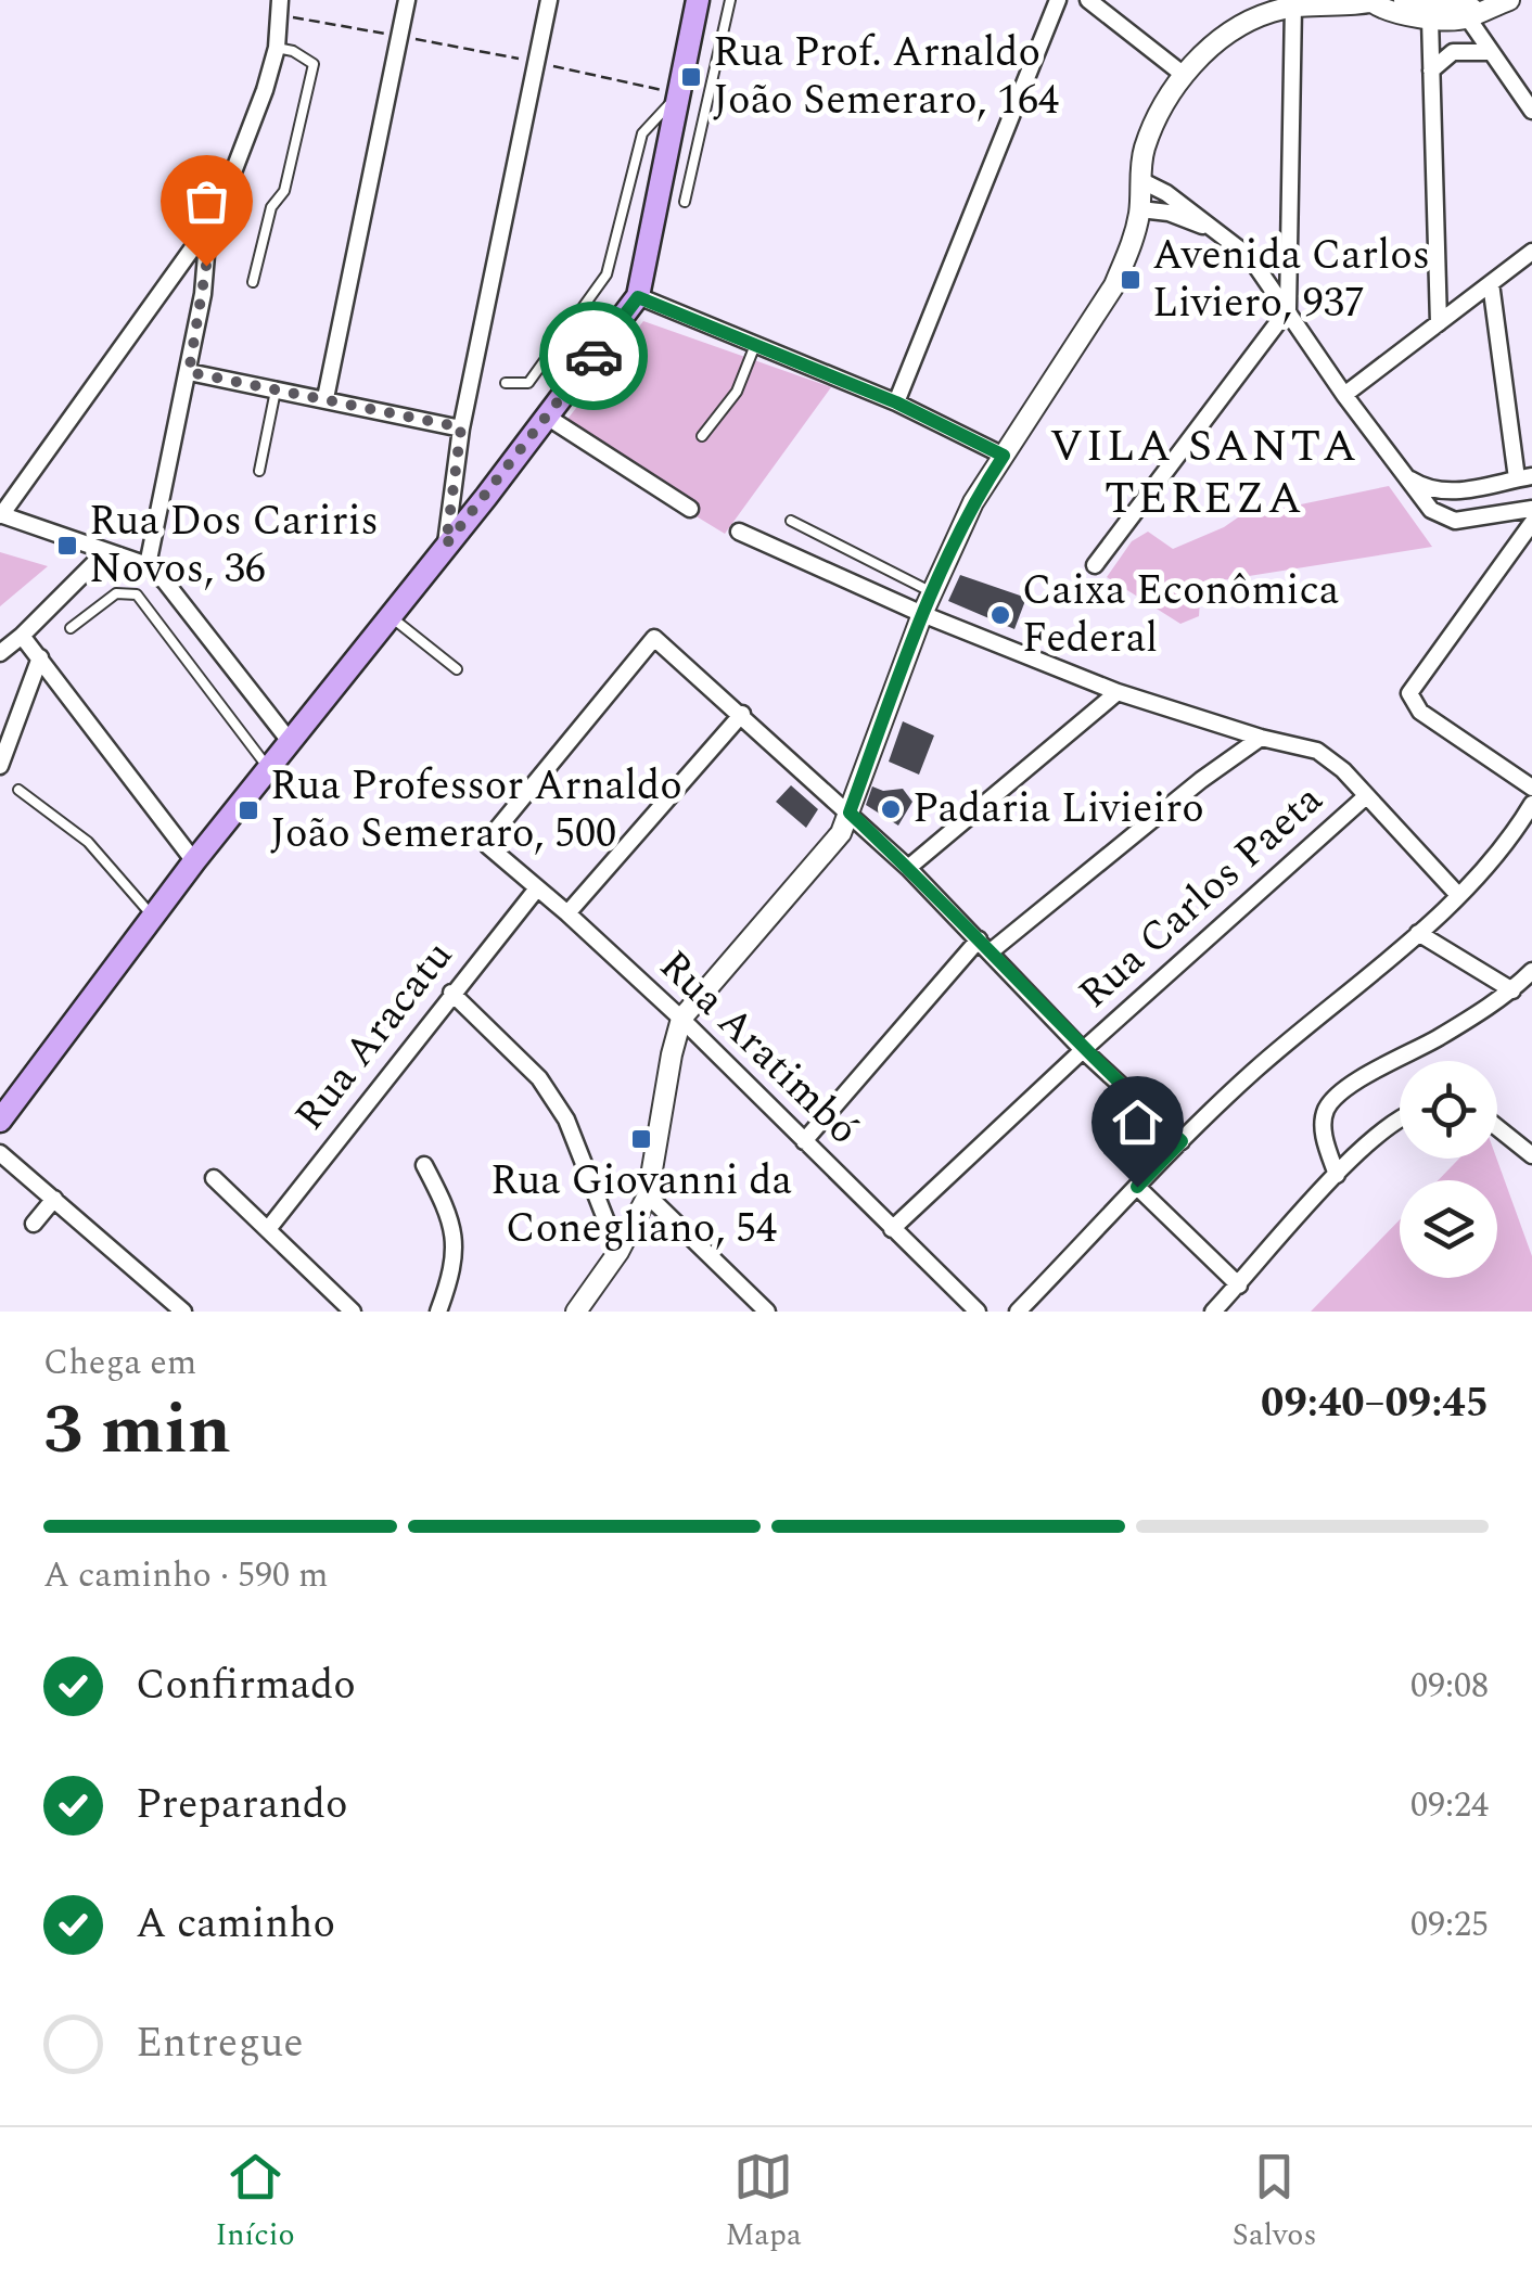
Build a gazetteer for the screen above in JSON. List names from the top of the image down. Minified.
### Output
{"streets":{"street":["Rua Carlos Paeta","Rua Aracatu","Rua Aratimbó"]},"crossings":[["Rua Carlos Paeta","Rua Aratimbó"],["Rua Aracatu","Rua Aratimbó"]],"districts":["VILA SANTA TEREZA"],"places":{"transit":["Rua Prof. Arnaldo João Semeraro, 164","Avenida Carlos Liviero, 937","Rua Dos Cariris Novos, 36","Rua Professor Arnaldo João Semeraro, 500","Rua Giovanni da Conegliano, 54"],"other":["Caixa Econômica Federal","Padaria Livieiro"]},"page":{"heading":["3 min","Chega em","09:40–09:45"],"bar":"A caminho · 590 m","list":[["Confirmado","09:08"],["Preparando","09:24"],["A caminho","09:25"],"Entregue"],"tabs":["Início","Mapa","Salvos"]}}
